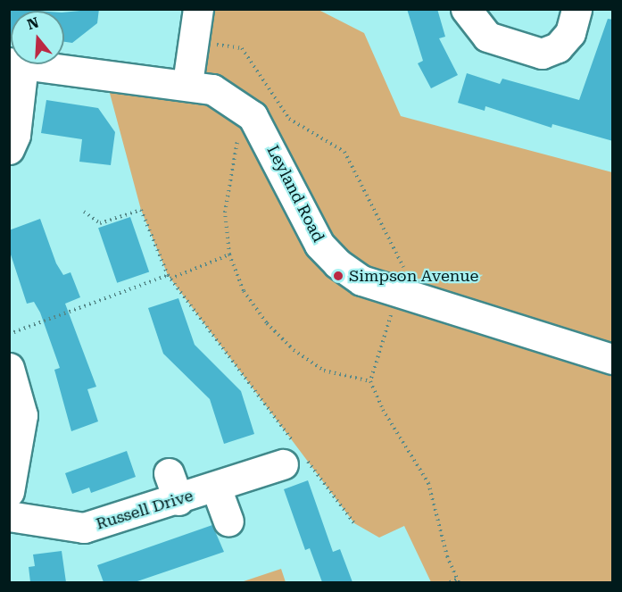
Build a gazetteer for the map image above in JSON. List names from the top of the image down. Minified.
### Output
{"streets":{"street":["Leyland Road","Russell Drive"]},"places":["Simpson Avenue"],"north":"top"}
